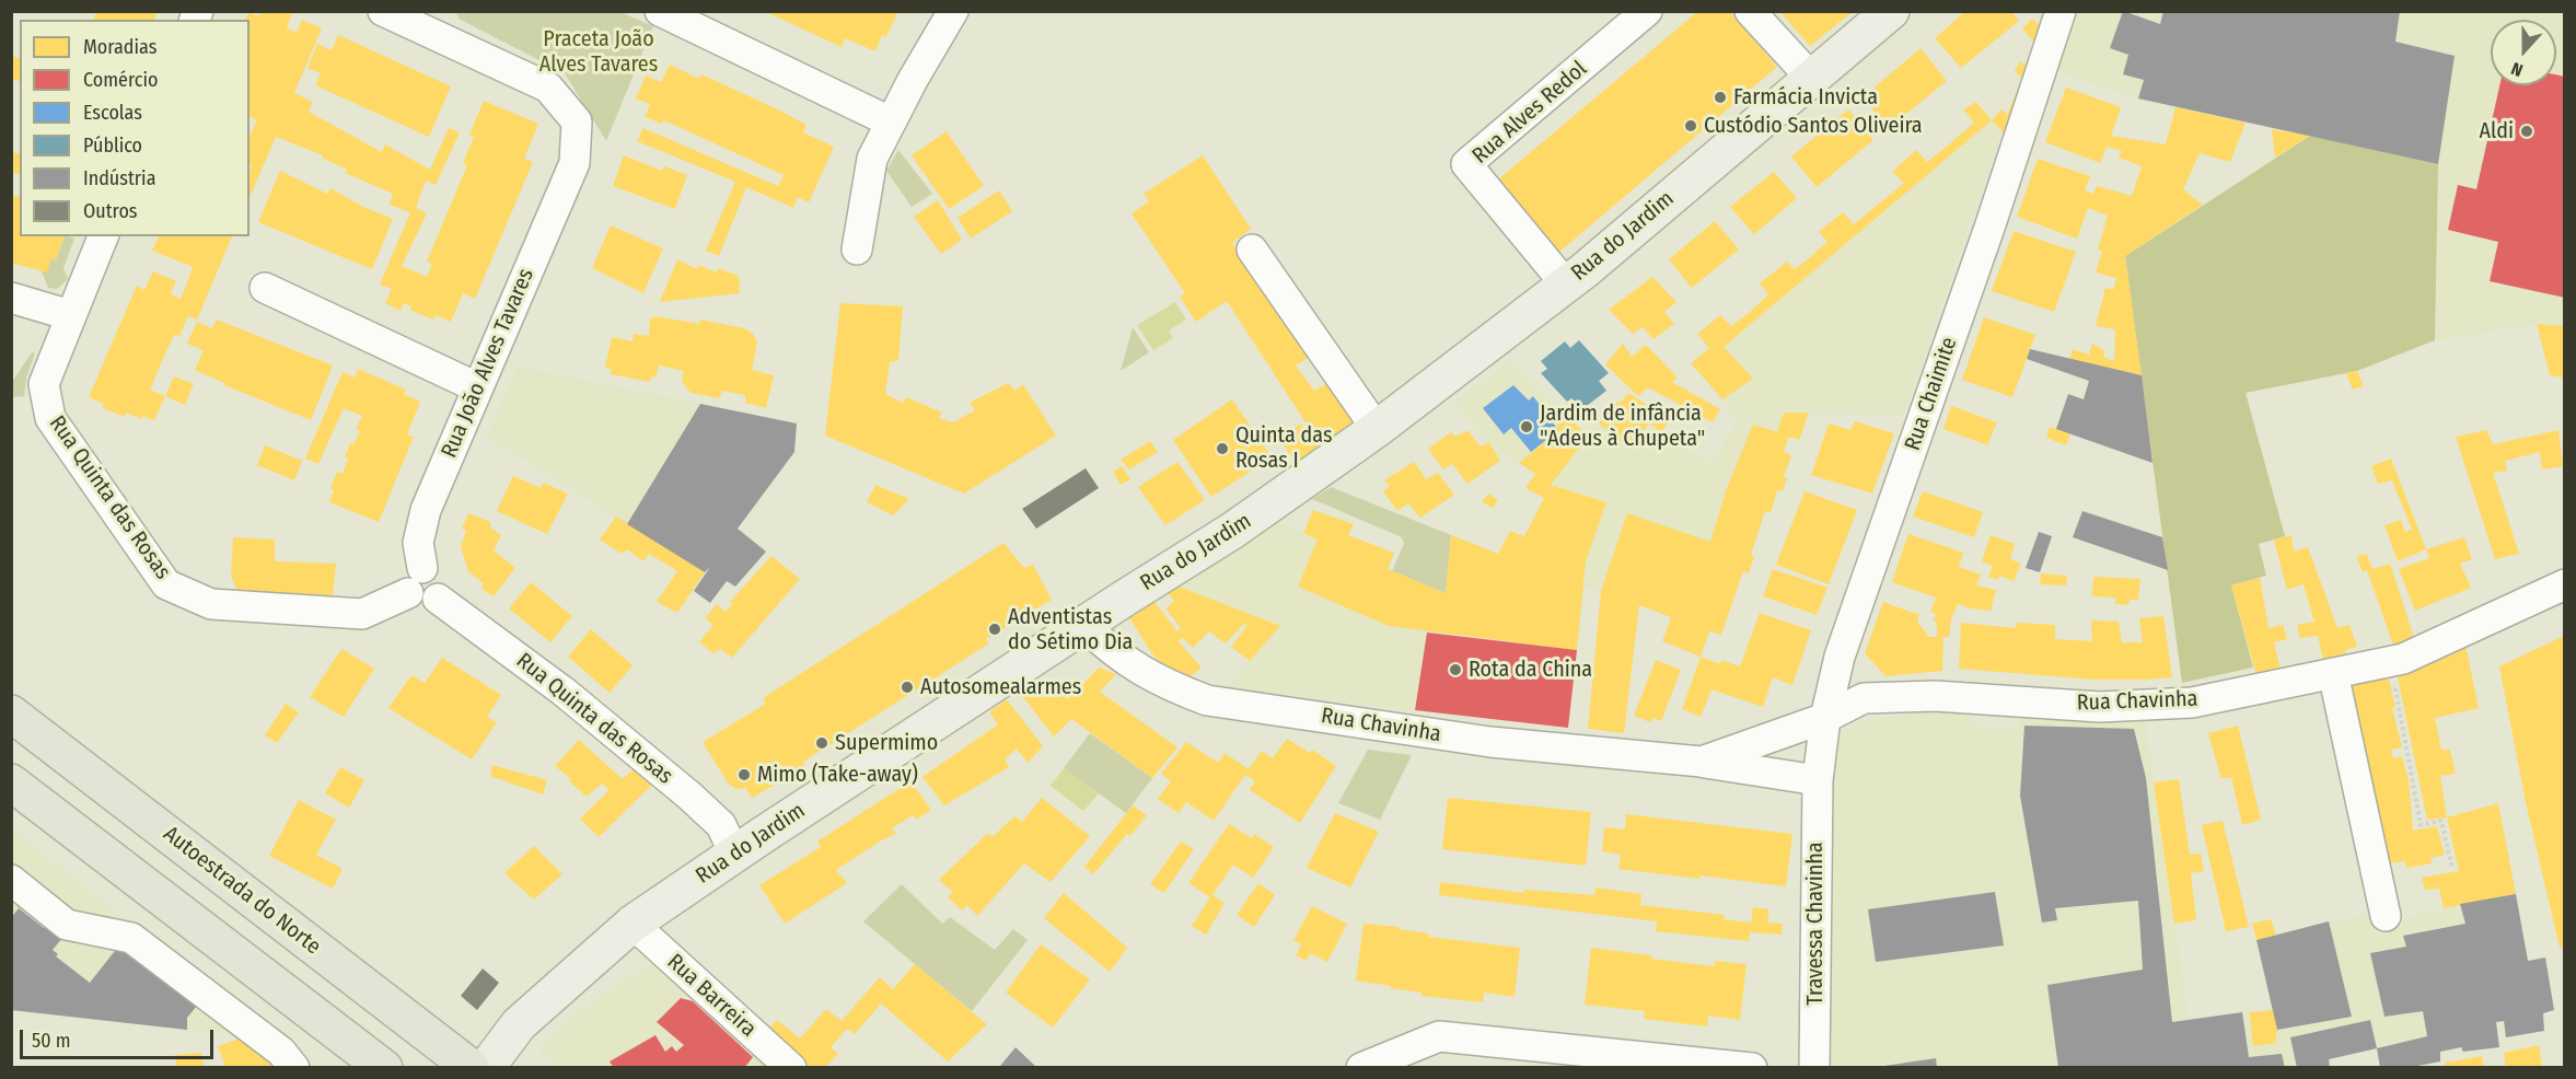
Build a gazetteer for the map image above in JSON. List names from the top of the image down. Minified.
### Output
{"streets":{"highway":["Autoestrada do Norte"],"main road":["Rua do Jardim"],"street":["Rua Alves Redol","Rua João Alves Tavares","Rua Chaimite","Rua Quinta das Rosas","Rua Chavinha","Travessa Chavinha","Rua Barreira"]},"crossings":[["Rua Alves Redol","Rua do Jardim"],["Rua do Jardim","Rua Quinta das Rosas"],["Rua do Jardim","Rua Chavinha"],["Rua do Jardim","Rua Barreira"],["Rua João Alves Tavares","Rua Quinta das Rosas"],["Rua Chaimite","Rua Chavinha"],["Rua Chaimite","Travessa Chavinha"],["Rua Chavinha","Travessa Chavinha"]],"parks":["Praceta João Alves Tavares"],"places":["Farmácia Invicta","Custódio Santos Oliveira","Aldi","Jardim de infância \"Adeus à Chupeta\"","Quinta das Rosas I","Adventistas do Sétimo Dia","Rota da China","Autosomealarmes","Supermimo","Mimo (Take-away)"],"legend":["Moradias","Comércio","Escolas","Público","Indústria","Outros"],"scale_bar":"50 m","north":"bottom"}
